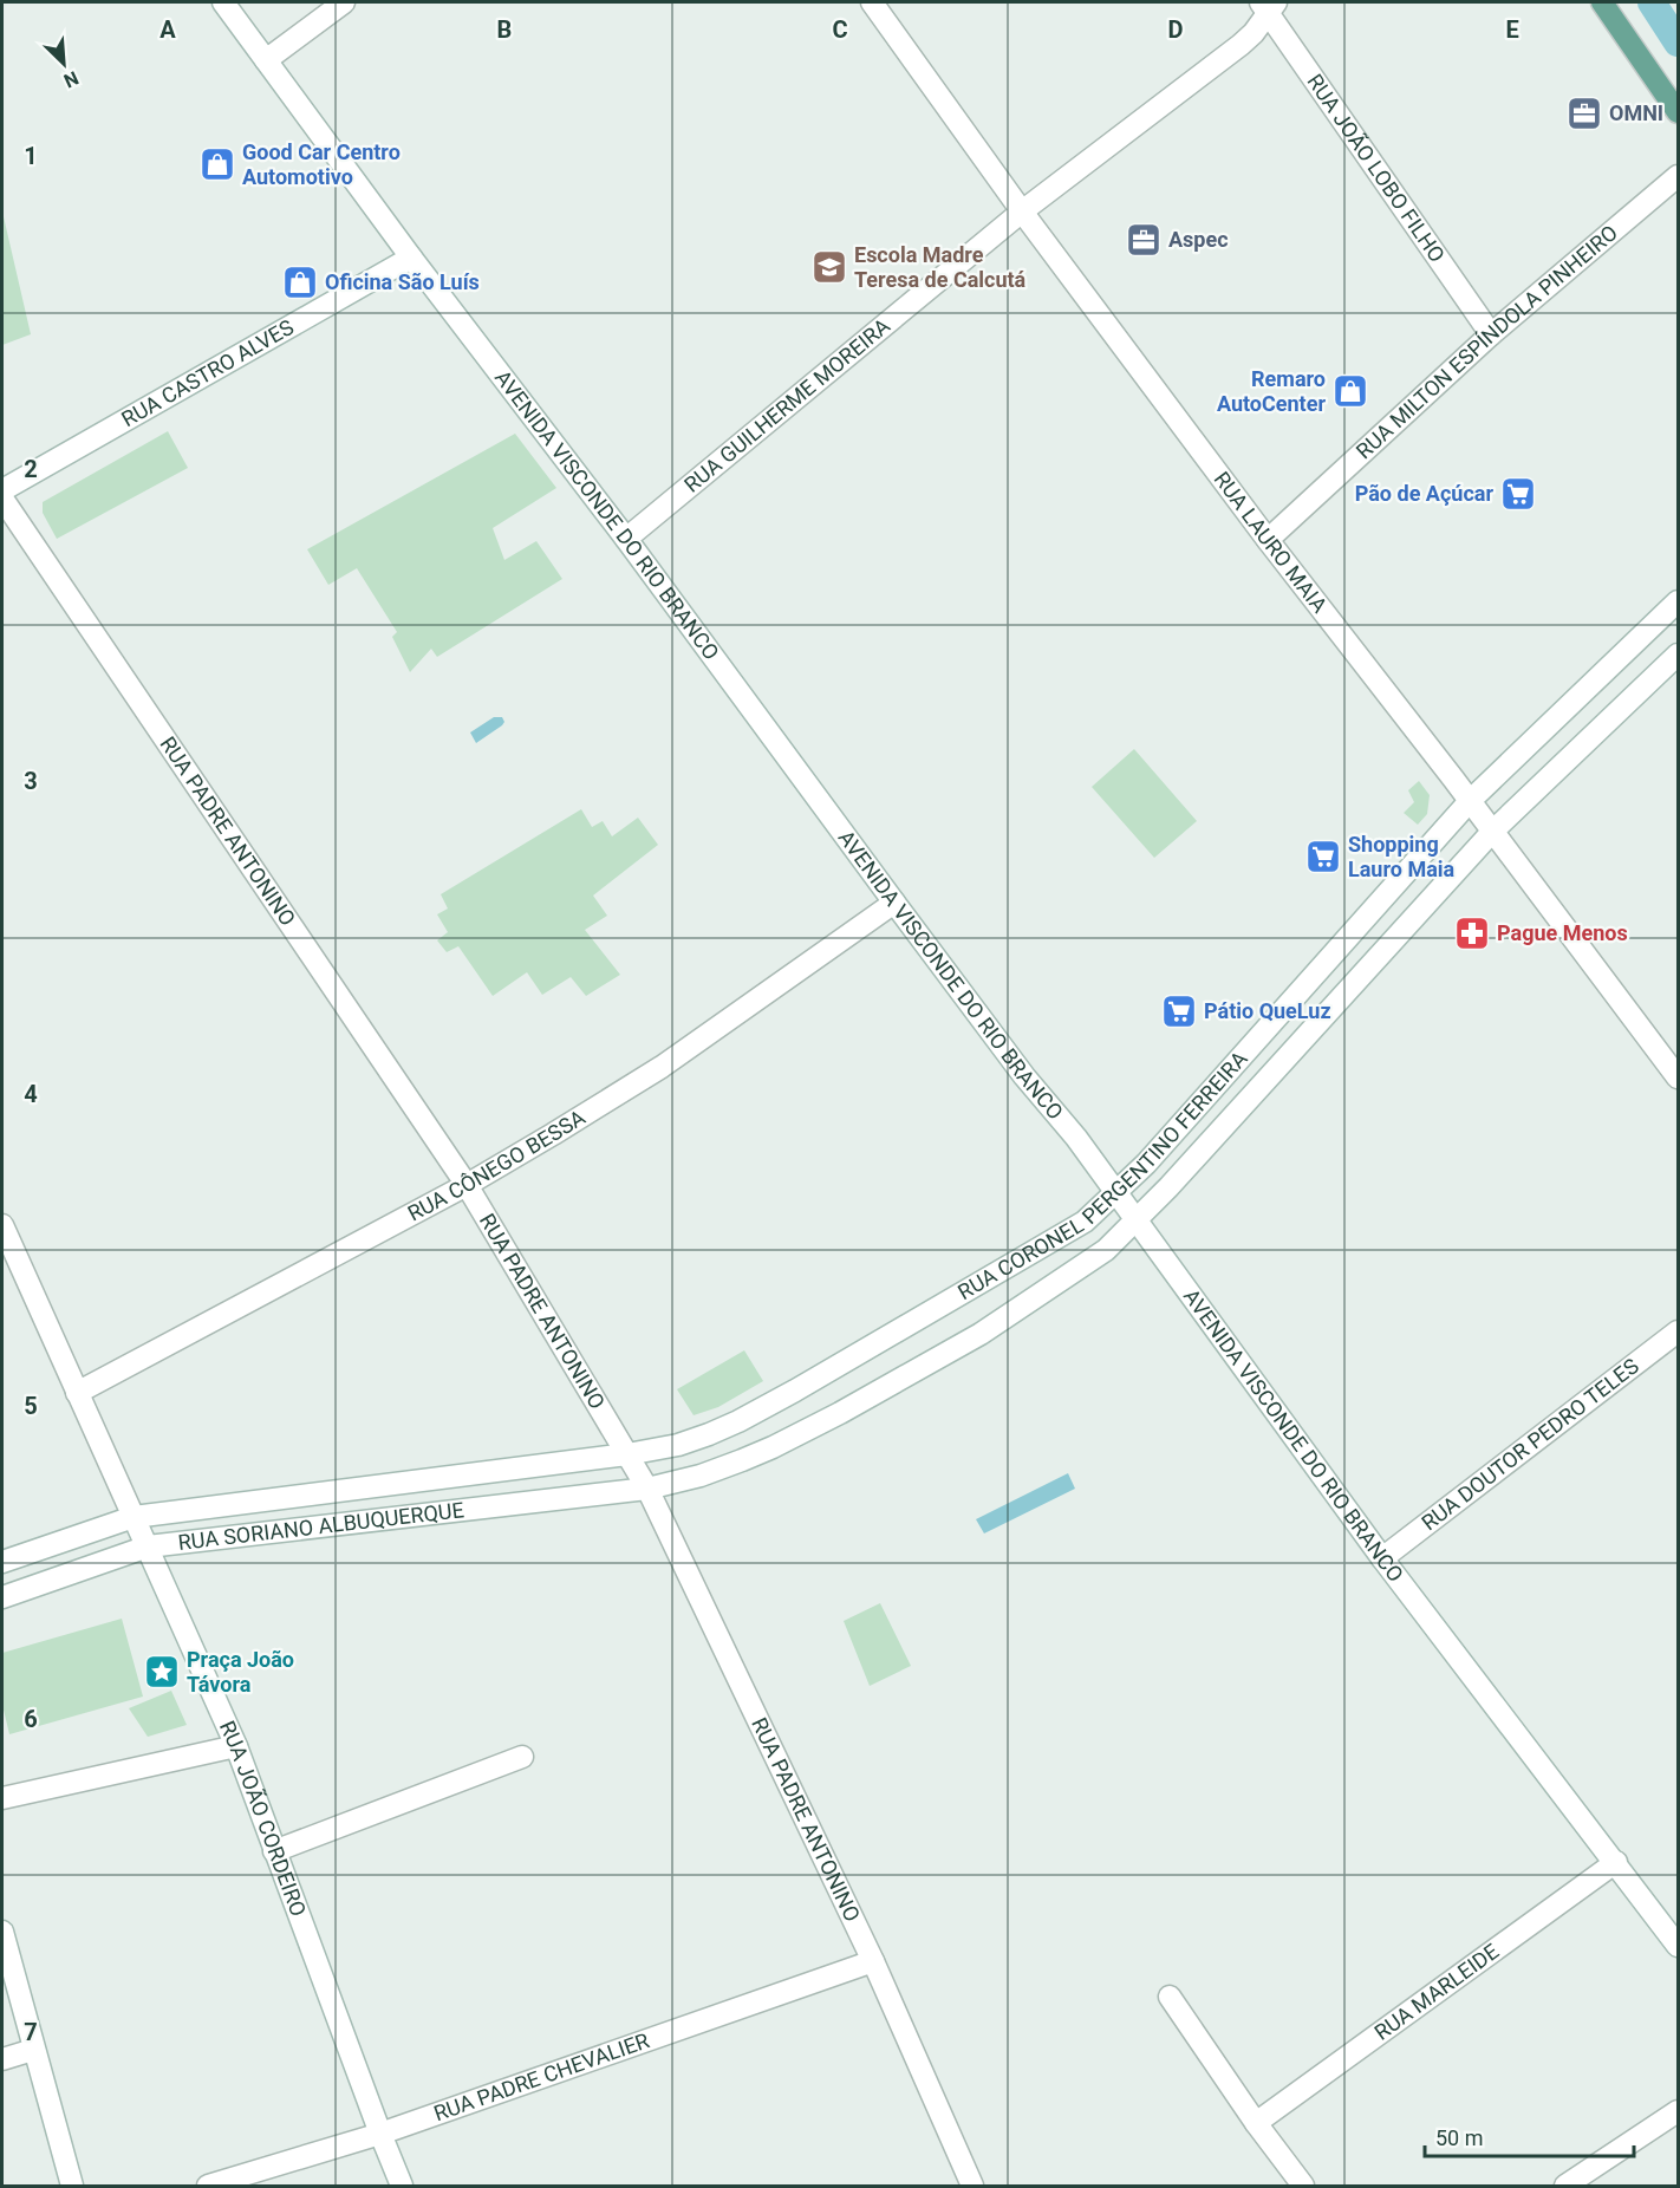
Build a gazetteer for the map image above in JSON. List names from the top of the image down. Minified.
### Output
{"streets":{"street":["RUA JOÃO LOBO FILHO","RUA MILTON ESPÍNDOLA PINHEIRO","RUA CASTRO ALVES","RUA GUILHERME MOREIRA","AVENIDA VISCONDE DO RIO BRANCO","RUA LAURO MAIA","RUA PADRE ANTONINO","RUA CÔNEGO BESSA","RUA CORONEL PERGENTINO FERREIRA","RUA DOUTOR PEDRO TELES","RUA SORIANO ALBUQUERQUE","RUA JOÃO CORDEIRO","RUA MARLEIDE","RUA PADRE CHEVALIER"]},"crossings":[["RUA JOÃO LOBO FILHO","RUA MILTON ESPÍNDOLA PINHEIRO"],["RUA JOÃO LOBO FILHO","RUA GUILHERME MOREIRA"],["RUA MILTON ESPÍNDOLA PINHEIRO","RUA LAURO MAIA"],["RUA CASTRO ALVES","AVENIDA VISCONDE DO RIO BRANCO"],["RUA GUILHERME MOREIRA","AVENIDA VISCONDE DO RIO BRANCO"],["RUA GUILHERME MOREIRA","RUA LAURO MAIA"],["AVENIDA VISCONDE DO RIO BRANCO","RUA CÔNEGO BESSA"],["AVENIDA VISCONDE DO RIO BRANCO","RUA CORONEL PERGENTINO FERREIRA"],["AVENIDA VISCONDE DO RIO BRANCO","RUA DOUTOR PEDRO TELES"],["AVENIDA VISCONDE DO RIO BRANCO","RUA MARLEIDE"],["RUA LAURO MAIA","RUA CORONEL PERGENTINO FERREIRA"],["RUA PADRE ANTONINO","RUA CÔNEGO BESSA"],["RUA PADRE ANTONINO","RUA CORONEL PERGENTINO FERREIRA"],["RUA PADRE ANTONINO","RUA SORIANO ALBUQUERQUE"],["RUA PADRE ANTONINO","RUA PADRE CHEVALIER"],["RUA CÔNEGO BESSA","RUA JOÃO CORDEIRO"],["RUA CORONEL PERGENTINO FERREIRA","RUA SORIANO ALBUQUERQUE"],["RUA SORIANO ALBUQUERQUE","RUA JOÃO CORDEIRO"],["RUA JOÃO CORDEIRO","RUA PADRE CHEVALIER"]],"places":{"office":["OMNI","Aspec"],"shop":["Good Car Centro Automotivo","Oficina São Luís","Remaro AutoCenter"],"school or university":["Escola Madre Teresa de Calcutá"],"supermarket":["Pão de Açúcar","Shopping Lauro Maia","Pátio QueLuz"],"pharmacy":["Pague Menos"],"place":["Praça João Távora"]},"scale_bar":"50 m","north":"bottom right","grid":{"columns":["A","B","C","D","E"],"rows":["1","2","3","4","5","6","7"]}}
